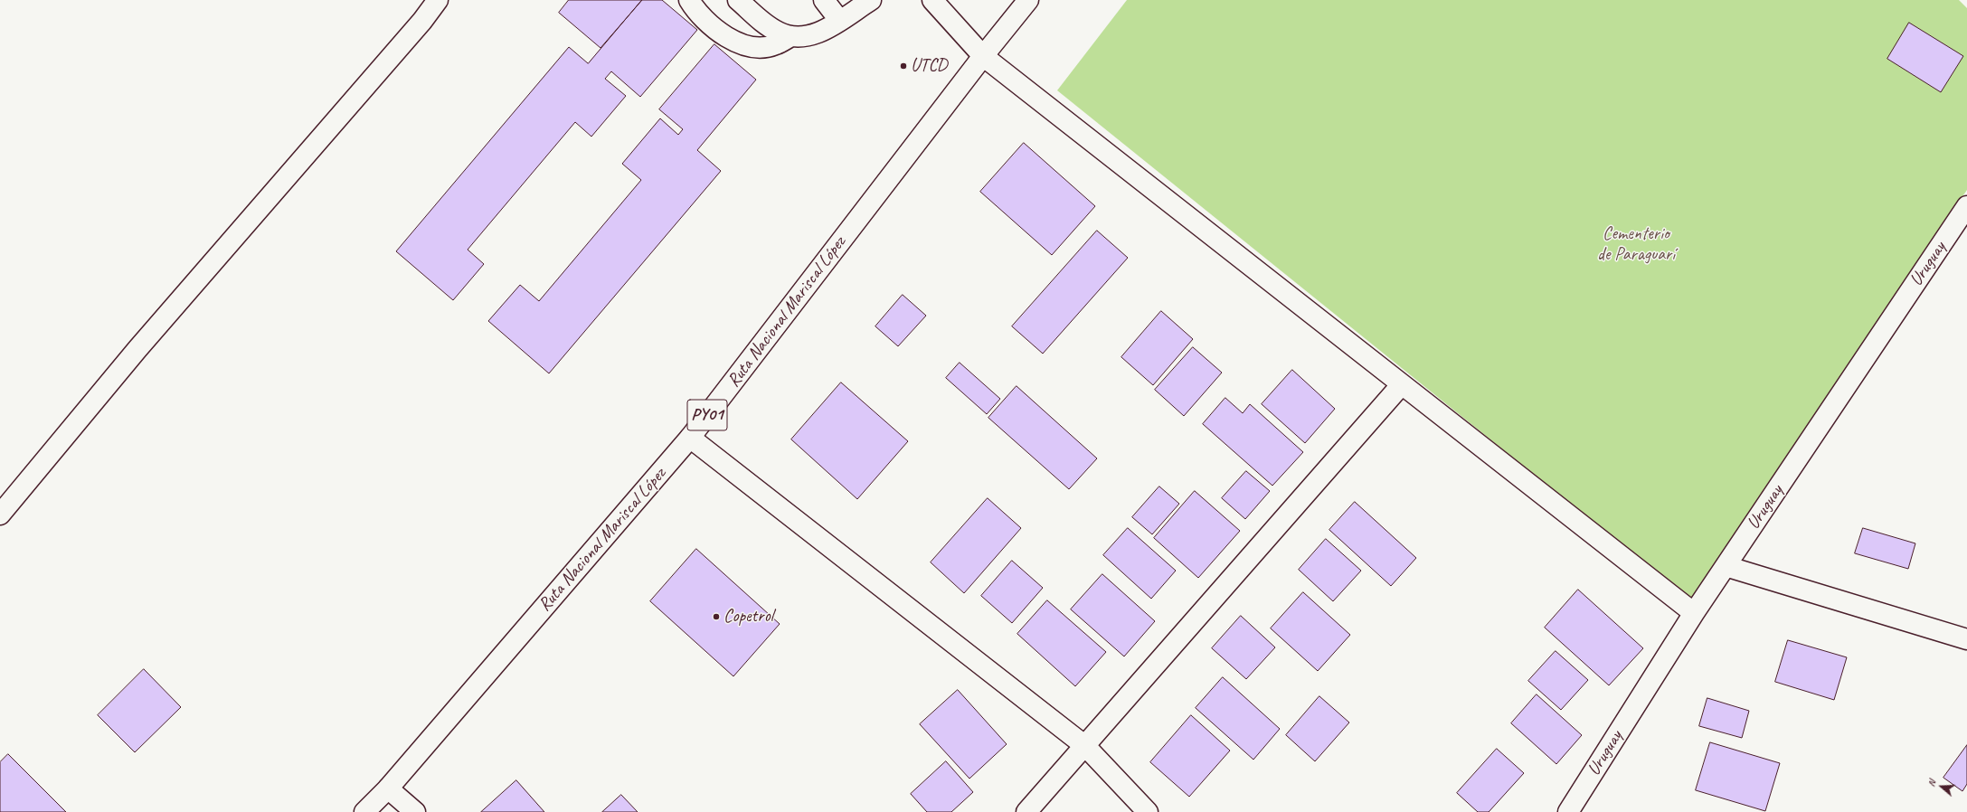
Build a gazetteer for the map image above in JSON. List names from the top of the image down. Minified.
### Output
{"streets":{"main road":["Uruguay","Ruta Nacional Mariscal López","PY01"]},"parks":["Cementerio de Paraguarí"],"places":["UTCD","Copetrol"],"north":"left"}
